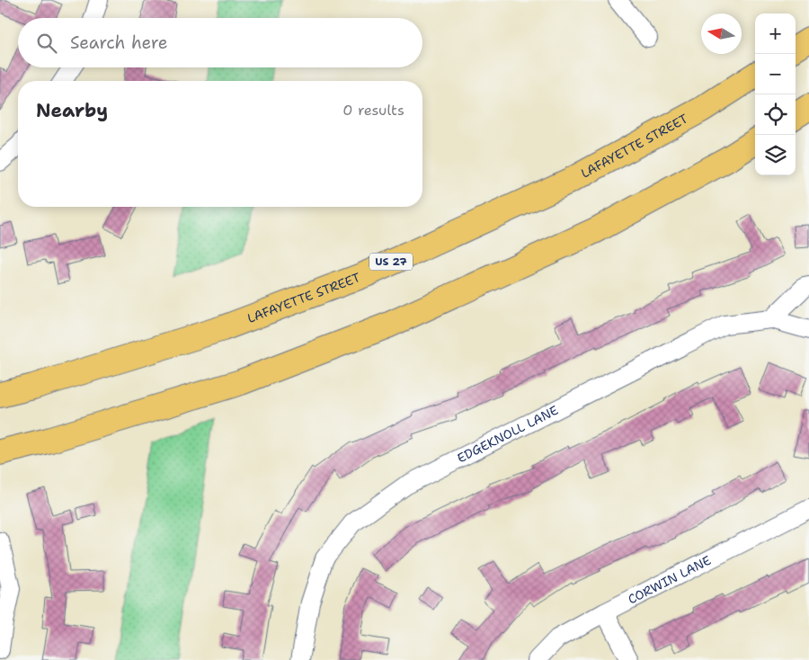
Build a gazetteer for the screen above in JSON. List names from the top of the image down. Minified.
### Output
{"streets":{"highway":["LAFAYETTE STREET","US 27"],"street":["EDGEKNOLL LANE","CORWIN LANE"]},"north":"left","page":{"map_buttons":["+","−"],"search":"Search here","heading":["Nearby","0 results"]}}
